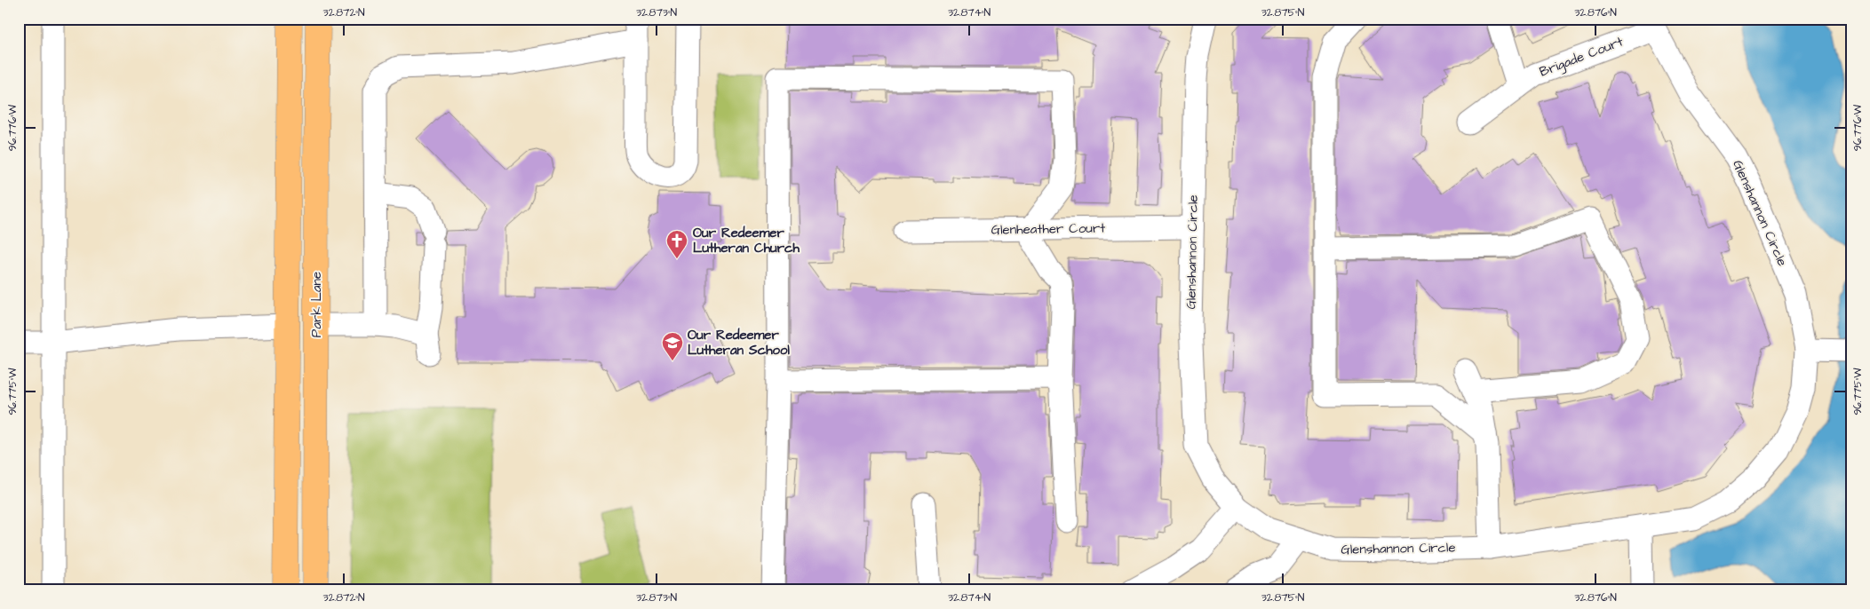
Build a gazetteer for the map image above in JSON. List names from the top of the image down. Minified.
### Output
{"streets":{"main road":["Park Lane"],"street":["Brigade Court","Glenshannon Circle","Glenheather Court"]},"crossings":[["Brigade Court","Glenshannon Circle"],["Glenshannon Circle","Glenheather Court"]],"places":{"church":["Our Redeemer Lutheran Church"],"school or university":["Our Redeemer Lutheran School"]},"coordinates":["32.872°N","32.873°N","32.874°N","32.875°N","32.876°N","96.776°W","96.775°W"]}
